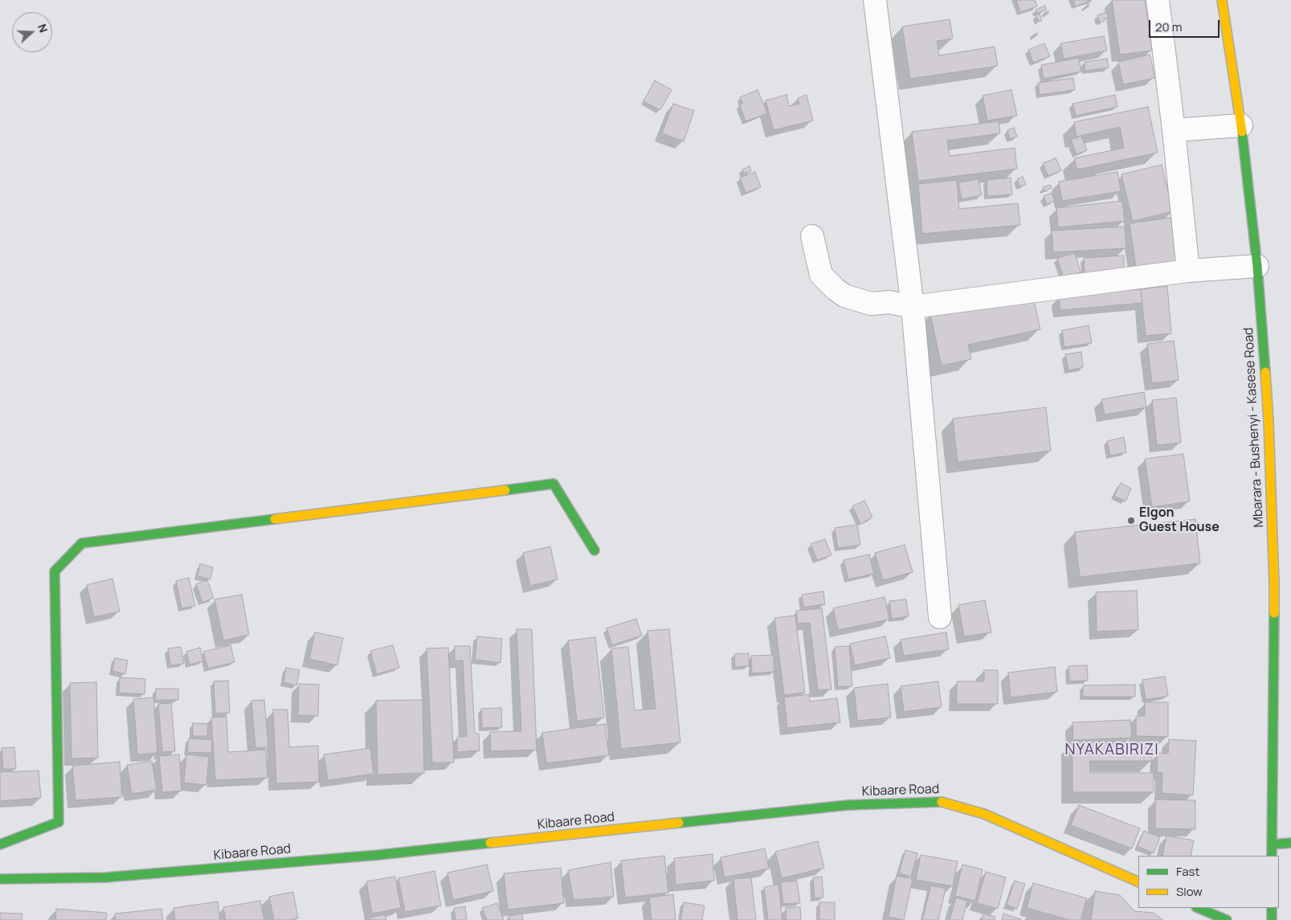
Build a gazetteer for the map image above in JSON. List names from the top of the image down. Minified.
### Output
{"streets":{"main road":["Mbarara - Bushenyi - Kasese Road","Kibaare Road"]},"districts":["NYAKABIRIZI"],"places":["Elgon Guest House"],"legend":["Fast","Slow"],"scale_bar":"20 m","north":"right"}
